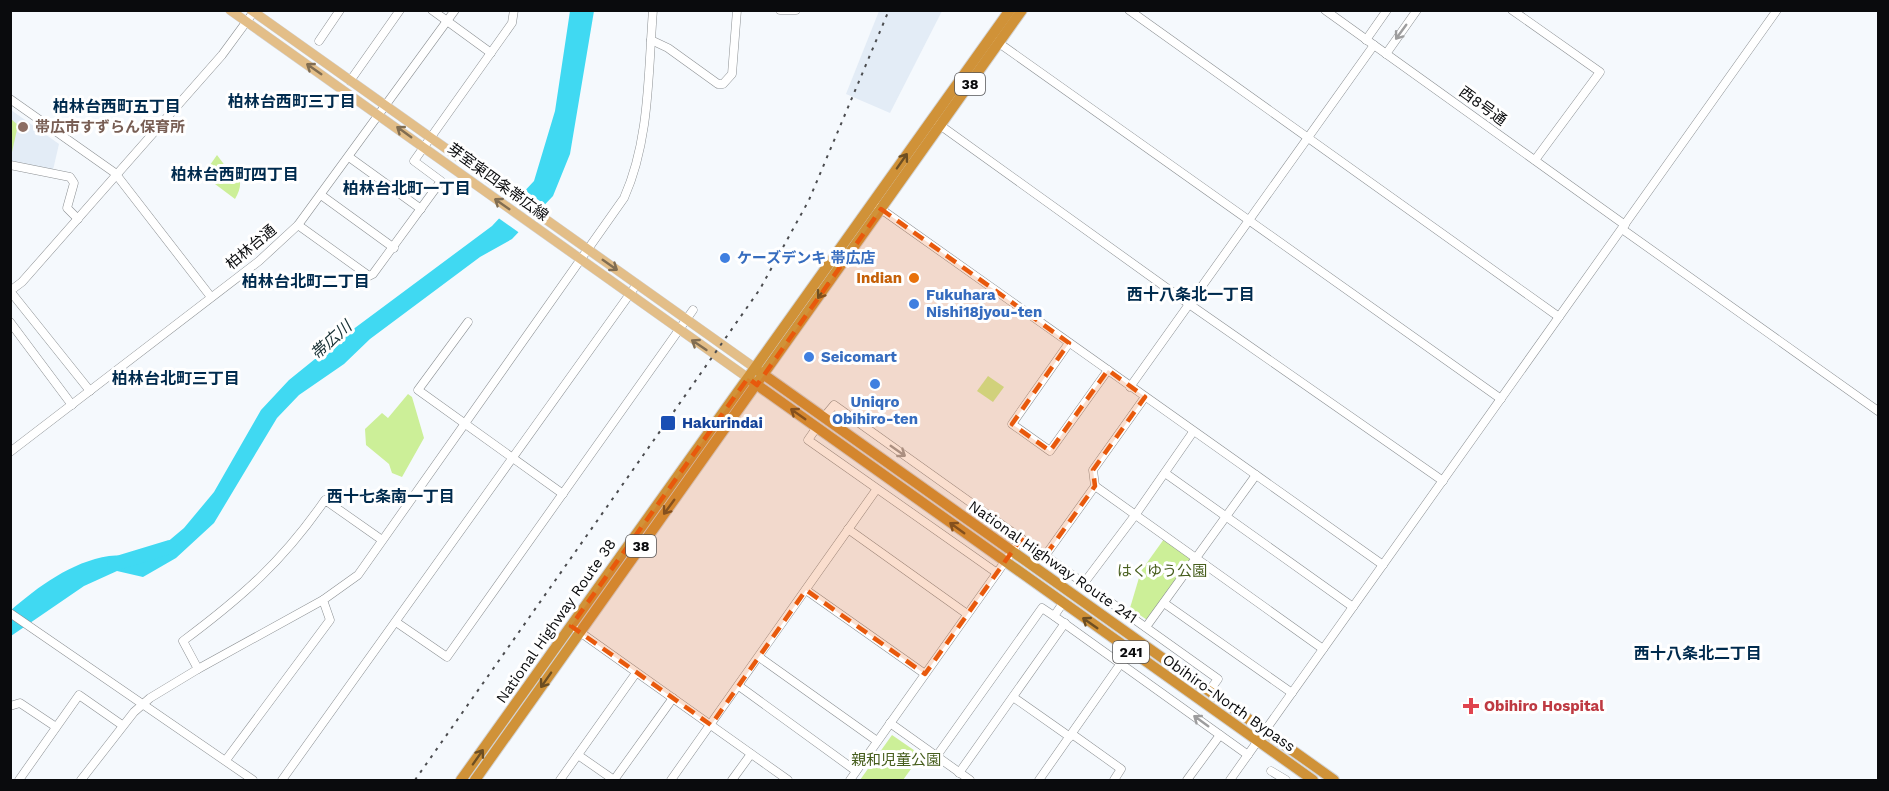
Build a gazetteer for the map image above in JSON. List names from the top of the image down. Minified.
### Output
{"streets":{"highway":["38","National Highway Route 241","National Highway Route 38","241","Obihiro-North Bypass"],"main road":["芽室東四条帯広線"],"street":["西8号通","柏林台通"]},"crossings":[["芽室東四条帯広線","柏林台通"],["芽室東四条帯広線","National Highway Route 241"],["芽室東四条帯広線","National Highway Route 38"],["芽室東四条帯広線","Obihiro-North Bypass"],["National Highway Route 241","National Highway Route 38"],["National Highway Route 38","Obihiro-North Bypass"]],"one_way":["Obihiro-North Bypass"],"districts":["柏林台西町三丁目","柏林台西町五丁目","柏林台西町四丁目","柏林台北町一丁目","柏林台北町二丁目","西十八条北一丁目","柏林台北町三丁目","西十七条南一丁目","西十八条北二丁目"],"water":["帯広川"],"parks":["はくゆう公園","親和児童公園"],"places":{"other":["帯広市すずらん保育所","ケーズデンキ 帯広店","Indian","Fukuhara Nishi18jyou-ten","Seicomart","Uniqro Obihiro-ten"],"transit":["Hakurindai"],"health":["Obihiro Hospital"]}}
